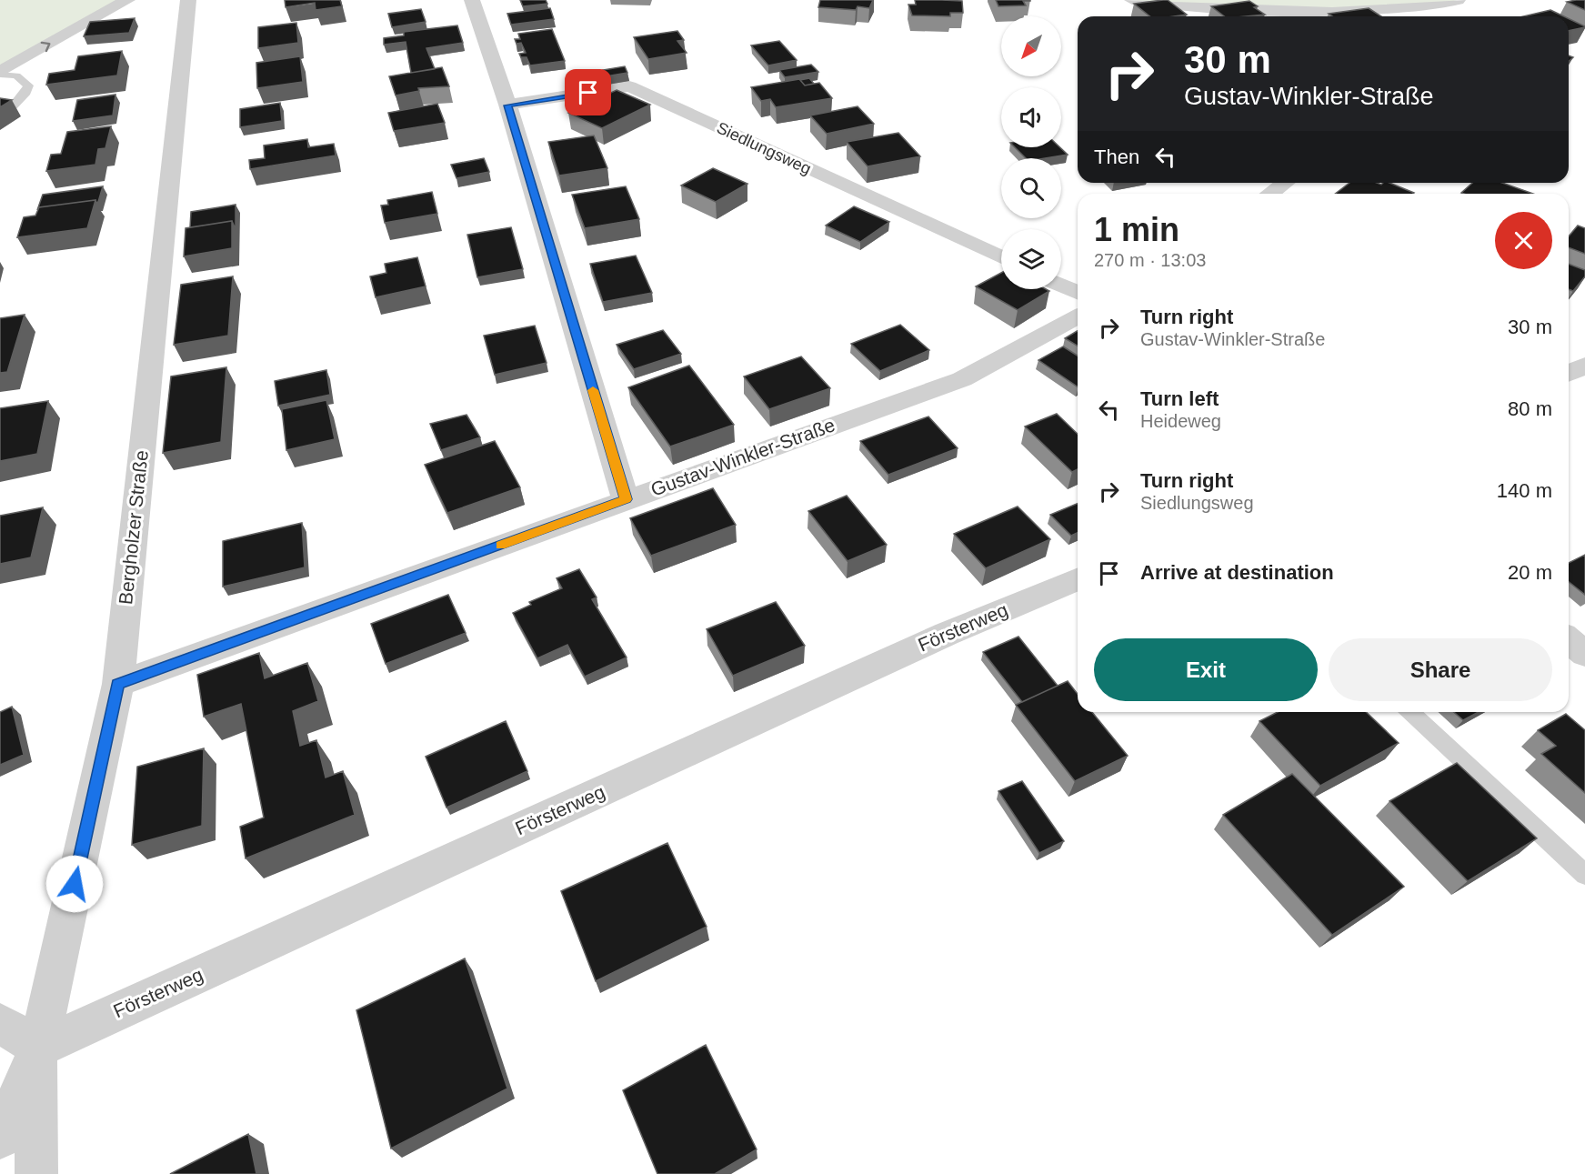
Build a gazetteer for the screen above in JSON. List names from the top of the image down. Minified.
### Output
{"streets":{"street":["Siedlungsweg","Gustav-Winkler-Straße","Bergholzer Straße","Försterweg"]},"crossings":[["Gustav-Winkler-Straße","Bergholzer Straße"],["Bergholzer Straße","Försterweg"]],"north":"bottom left","page":{"turn":["30 m","Gustav-Winkler-Straße"],"then":"Then","heading":["1 min","270 m · 13:03"],"list":[{"name":"Turn right","note":"Gustav-Winkler-Straße","value":"30 m"},{"name":"Turn left","note":"Heideweg","value":"80 m"},{"name":"Turn right","note":"Siedlungsweg","value":"140 m"},{"name":"Arrive at destination","value":"20 m"}],"buttons":["Exit","Share"]}}
